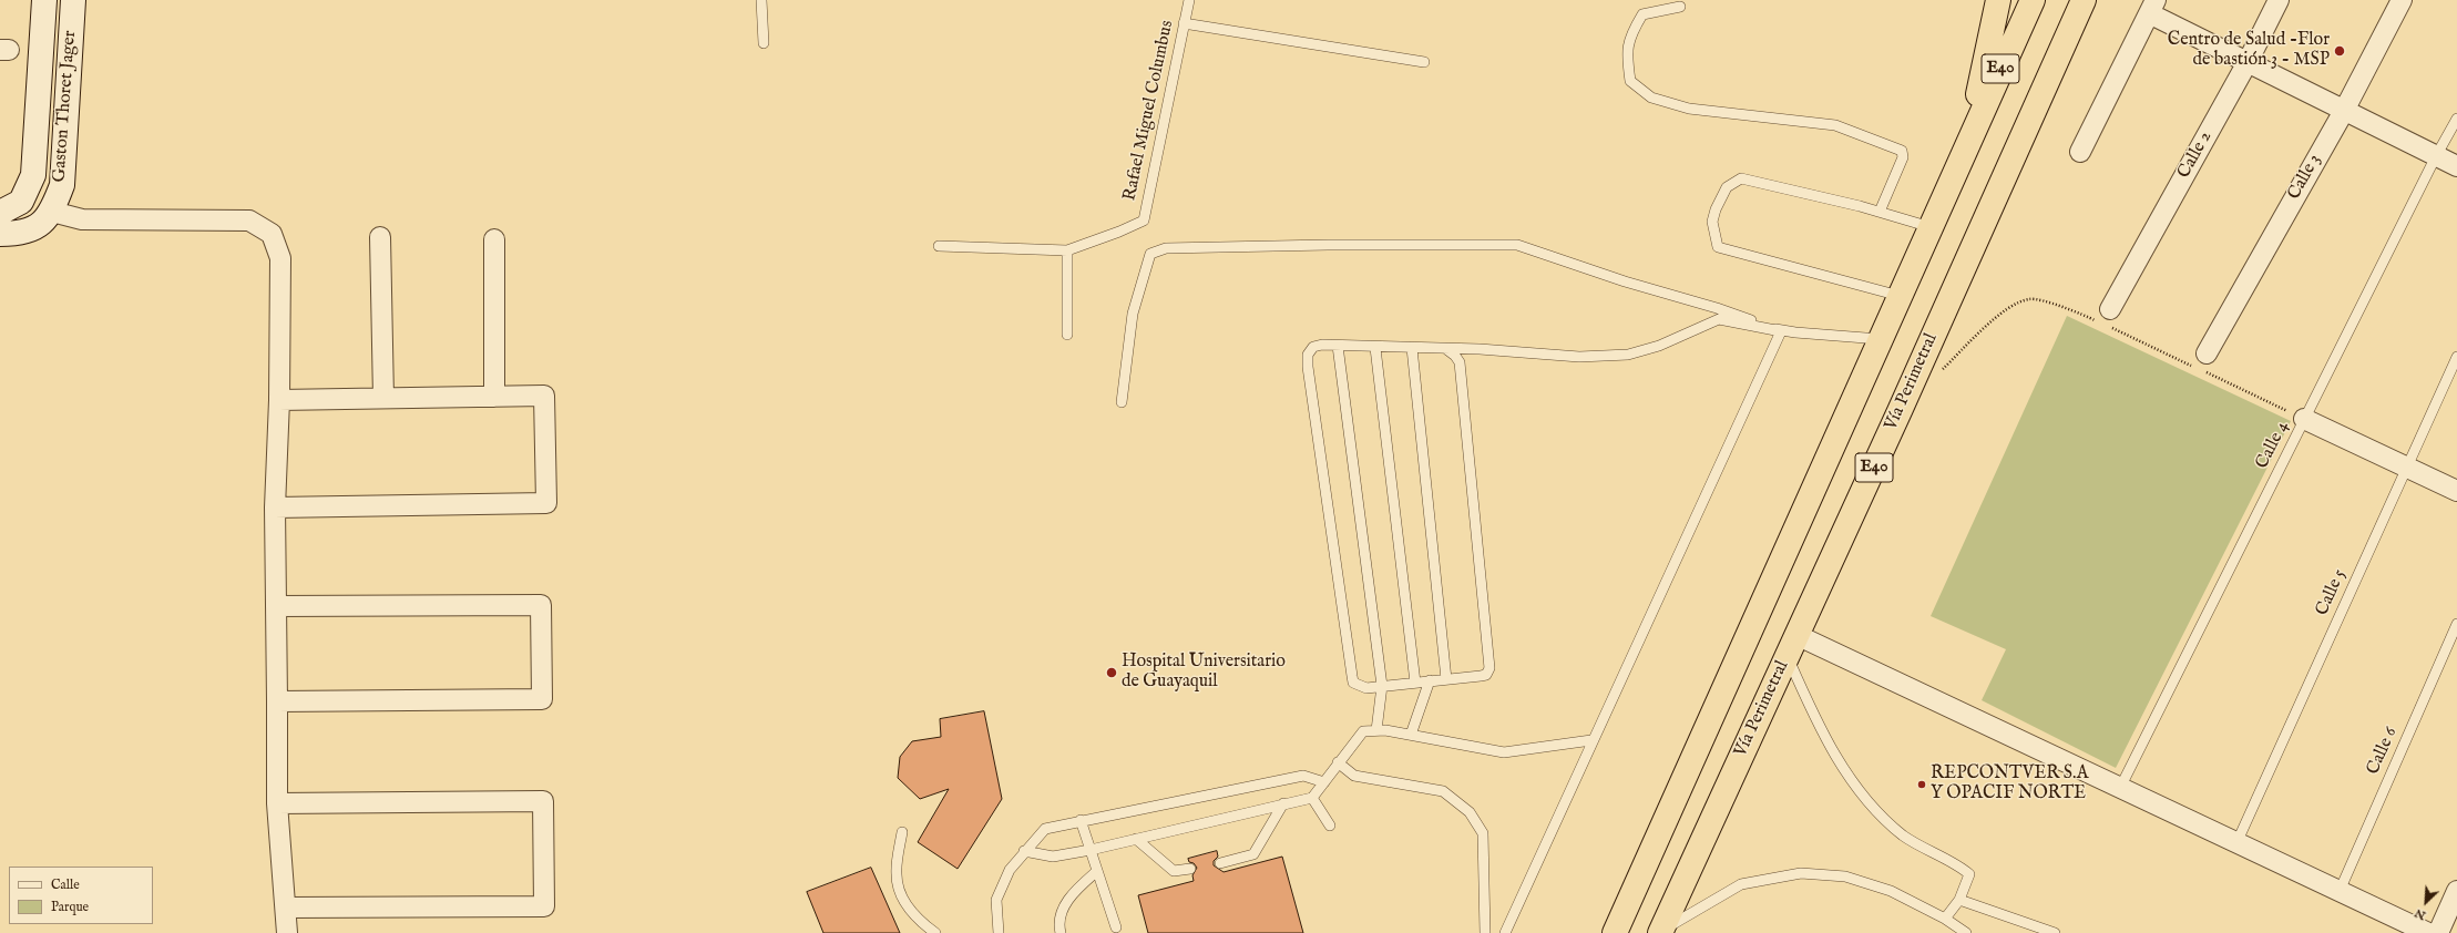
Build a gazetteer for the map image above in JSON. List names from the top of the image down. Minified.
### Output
{"streets":{"highway":["E40","Vía Perimetral"],"street":["Gaston Thoret Jager","Calle 2","Calle 3"],"lane":["Rafael Miguel Columbus","Calle 4","Calle 5","Calle 6"]},"places":["Centro de Salud -Flor de bastión 3 - MSP","Hospital Universitario de Guayaquil","REPCONTVER S.A Y OPACIF NORTE"],"legend":["Calle","Parque"],"north":"bottom left"}
